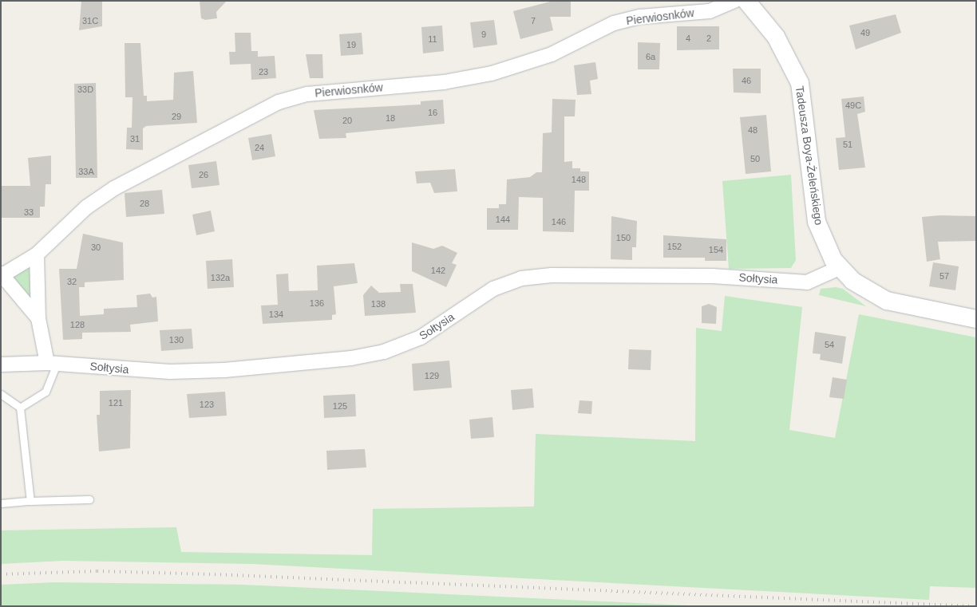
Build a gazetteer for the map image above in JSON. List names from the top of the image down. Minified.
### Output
{"streets":{"street":["Pierwiosnków","Tadeusza Boya-Żeleńskiego","Sołtysia"]},"crossings":[["Tadeusza Boya-Żeleńskiego","Sołtysia"]],"house_numbers":["31C","7","49","9","4","2","11","19","6a","23","46","33D","49C","16","29","18","20","48","31","51","24","50","33A","26","148","28","33","144","146","150","152","30","154","142","57","132a","32","136","138","134","128","130","54","129","121","123","125"]}
